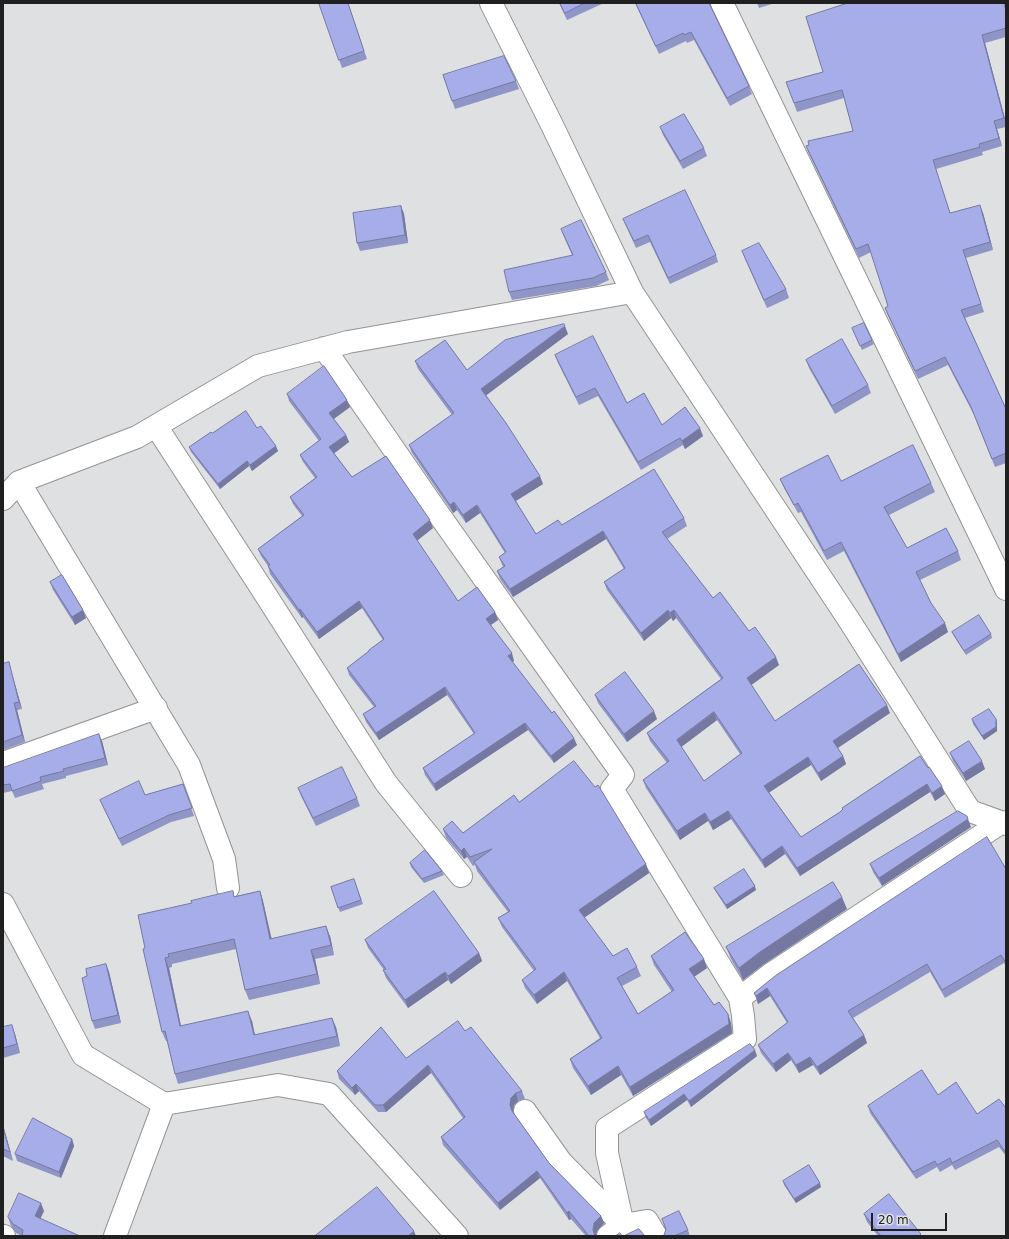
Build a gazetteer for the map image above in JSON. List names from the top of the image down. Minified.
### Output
{"scale_bar":"20 m"}
